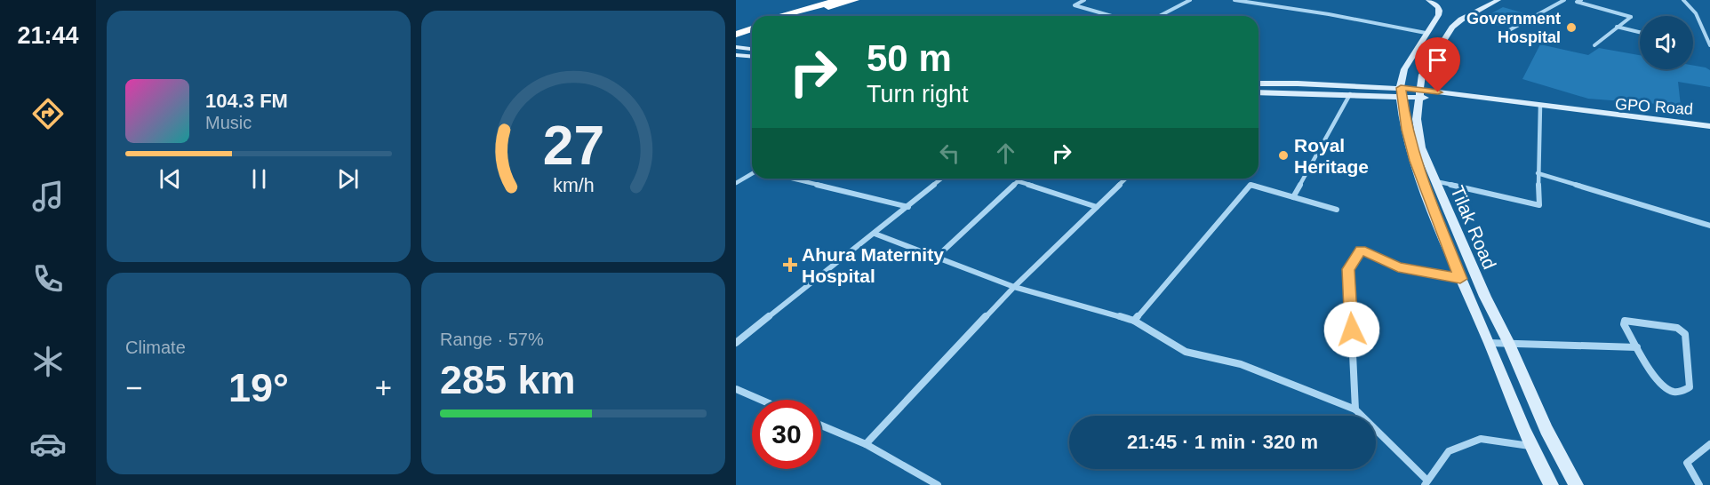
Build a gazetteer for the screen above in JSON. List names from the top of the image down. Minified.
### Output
{"streets":{"main road":["GPO Road","Tilak Road"]},"crossings":[["GPO Road","Tilak Road"]],"places":{"other":["Government Hospital","Royal Heritage"],"health":["Ahura Maternity Hospital"]},"page":{"tabs":"21:44","turn":["50 m","Turn right"],"song":["104.3 FM","Music"],"tile":["Climate",["Range · 57%","285 km"]],"heat":["−","19°","+"],"limit":"30","trip":"21:45 · 1 min · 320 m","gauge":["27","km/h"]}}
